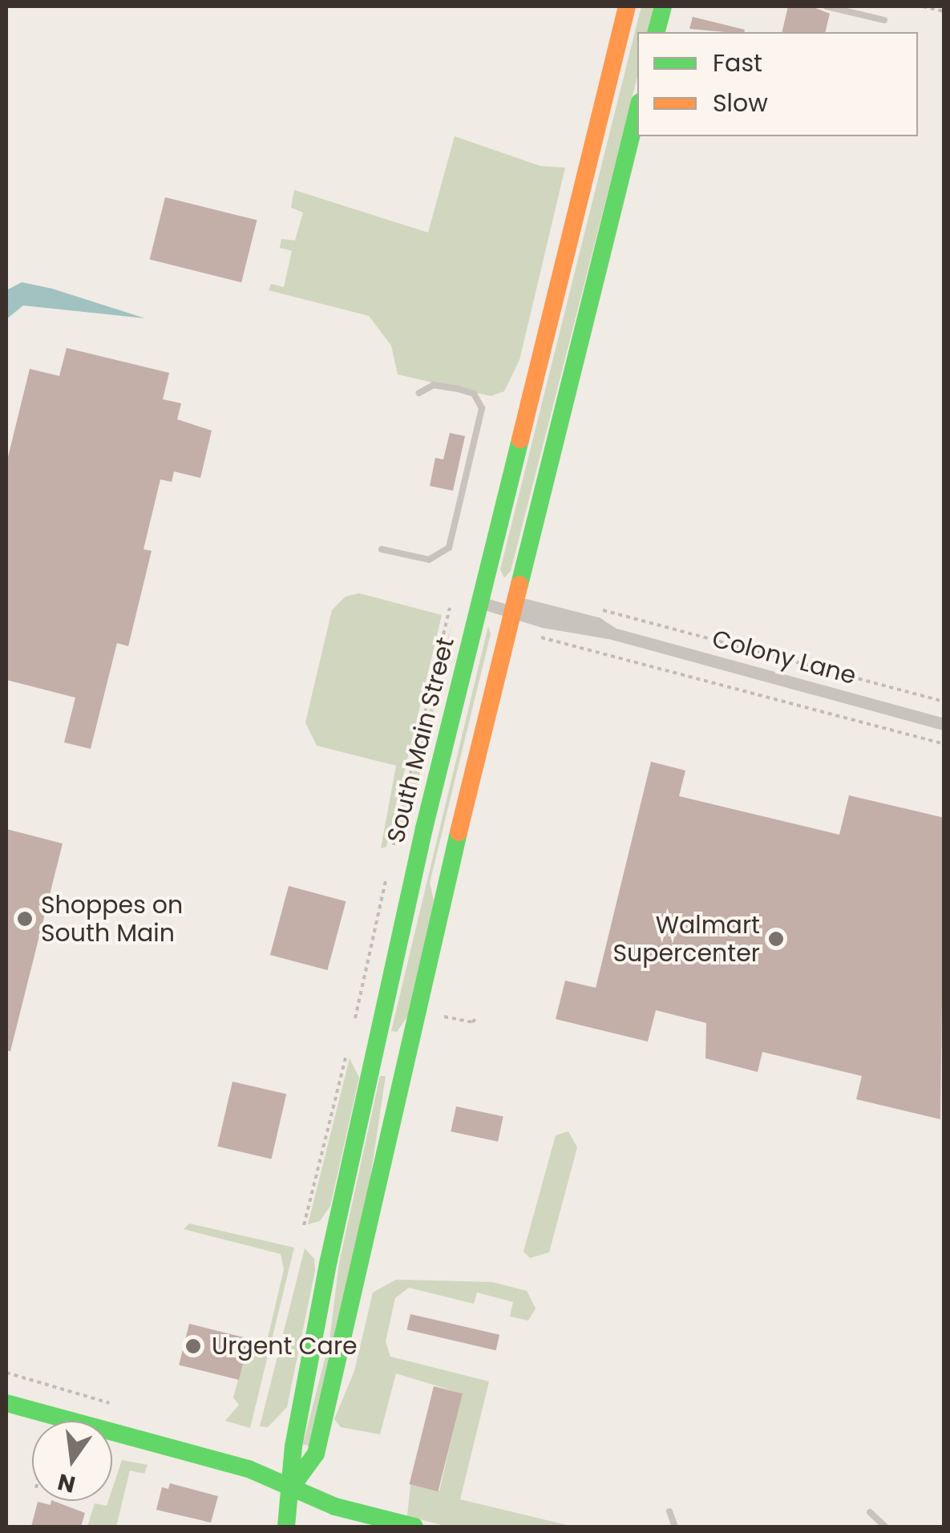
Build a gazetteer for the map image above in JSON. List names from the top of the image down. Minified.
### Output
{"streets":{"main road":["South Main Street"],"street":["Colony Lane"]},"crossings":[["Colony Lane","South Main Street"]],"places":["Shoppes on South Main","Walmart Supercenter","Urgent Care"],"legend":["Fast","Slow"],"north":"bottom"}
